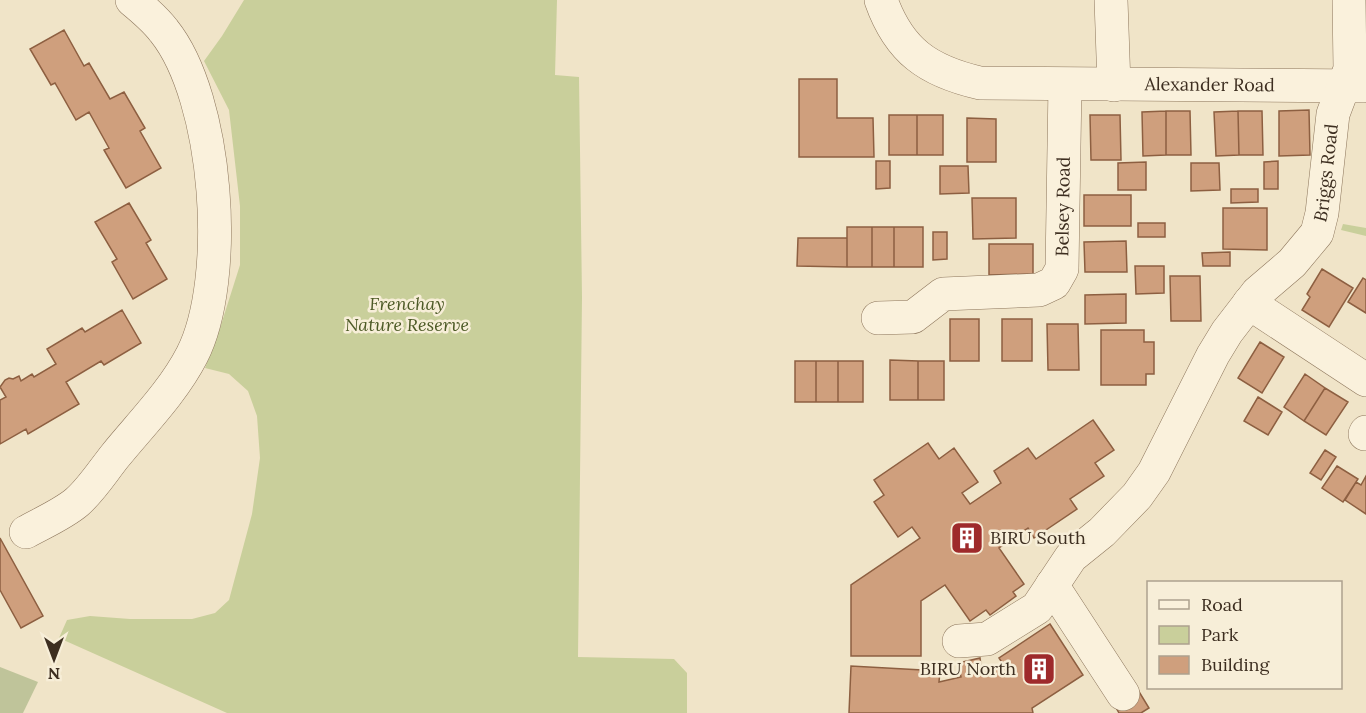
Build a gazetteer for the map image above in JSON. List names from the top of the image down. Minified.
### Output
{"streets":{"street":["Alexander Road","Briggs Road","Belsey Road"]},"crossings":[["Alexander Road","Briggs Road"],["Alexander Road","Belsey Road"]],"parks":["Frenchay Nature Reserve"],"places":{"building":["BIRU South","BIRU North"]},"legend":["Road","Park","Building"],"north":"bottom"}
